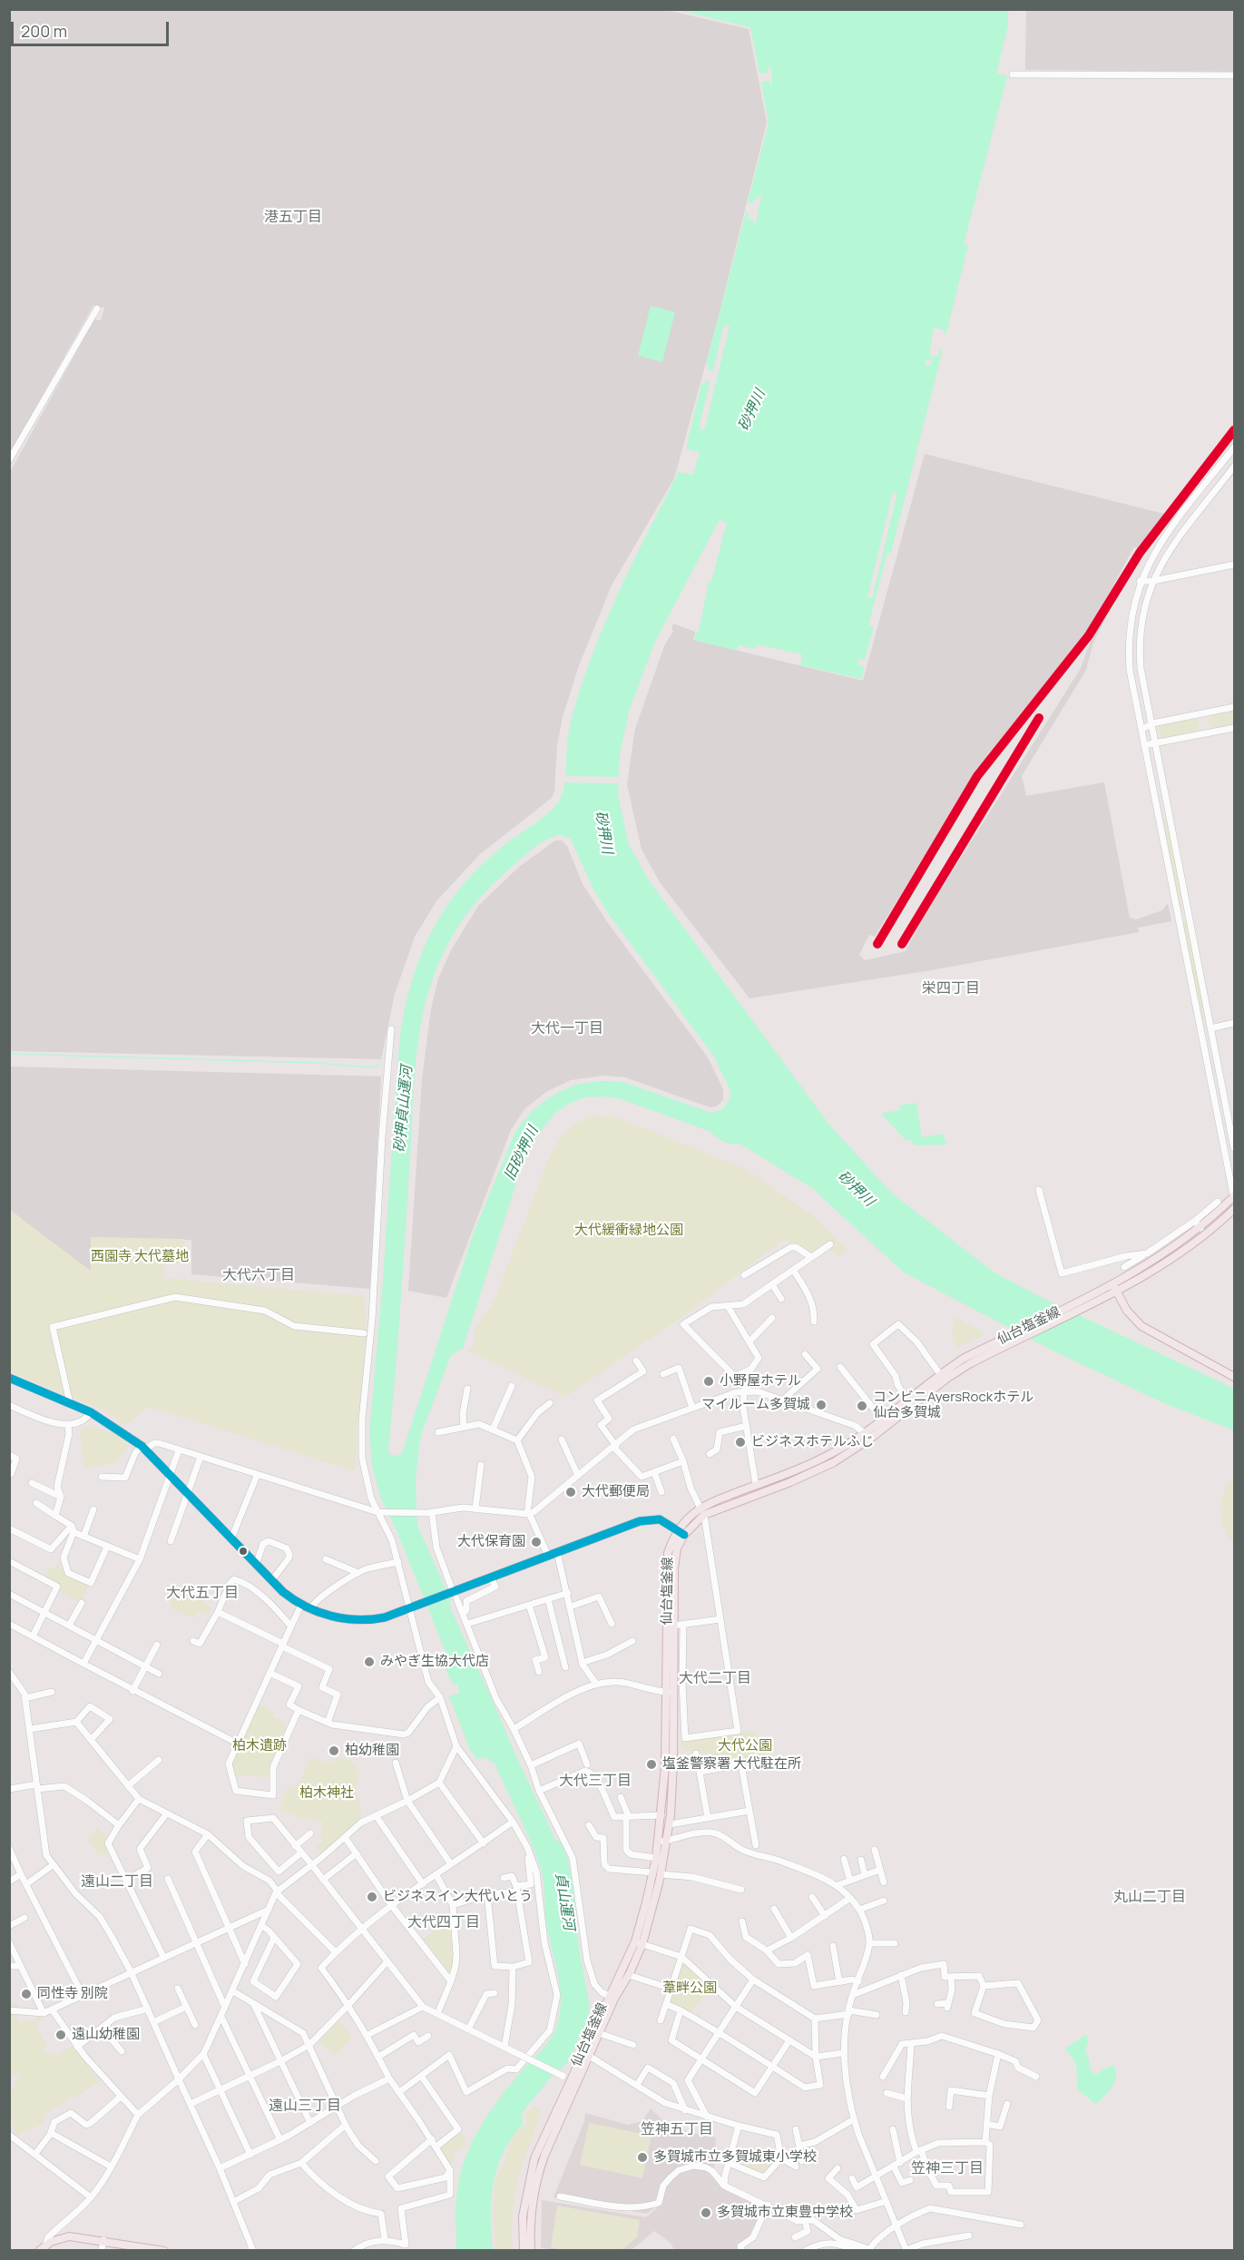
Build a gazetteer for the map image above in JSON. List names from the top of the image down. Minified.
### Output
{"streets":{"main road":["仙台塩釜線"]},"districts":["港五丁目","栄四丁目","大代一丁目","大代六丁目","大代五丁目","大代二丁目","大代三丁目","遠山二丁目","丸山二丁目","大代四丁目","遠山三丁目","笠神五丁目","笠神三丁目"],"water":["砂押川","砂押貞山運河","旧砂押川","貞山運河"],"parks":["大代緩衝緑地公園","西園寺 大代墓地","柏木遺跡","大代公園","柏木神社","葦畔公園"],"places":["小野屋ホテル","マイルーム多賀城","コンビニAyersRockホテル 仙台多賀城","ビジネスホテルふじ","大代郵便局","大代保育園","みやぎ生協大代店","柏幼稚園","塩釜警察署 大代駐在所","ビジネスイン大代いとう","同性寺 別院","遠山幼稚園","多賀城市立多賀城東小学校","多賀城市立東豊中学校"],"scale_bar":"200 m"}
